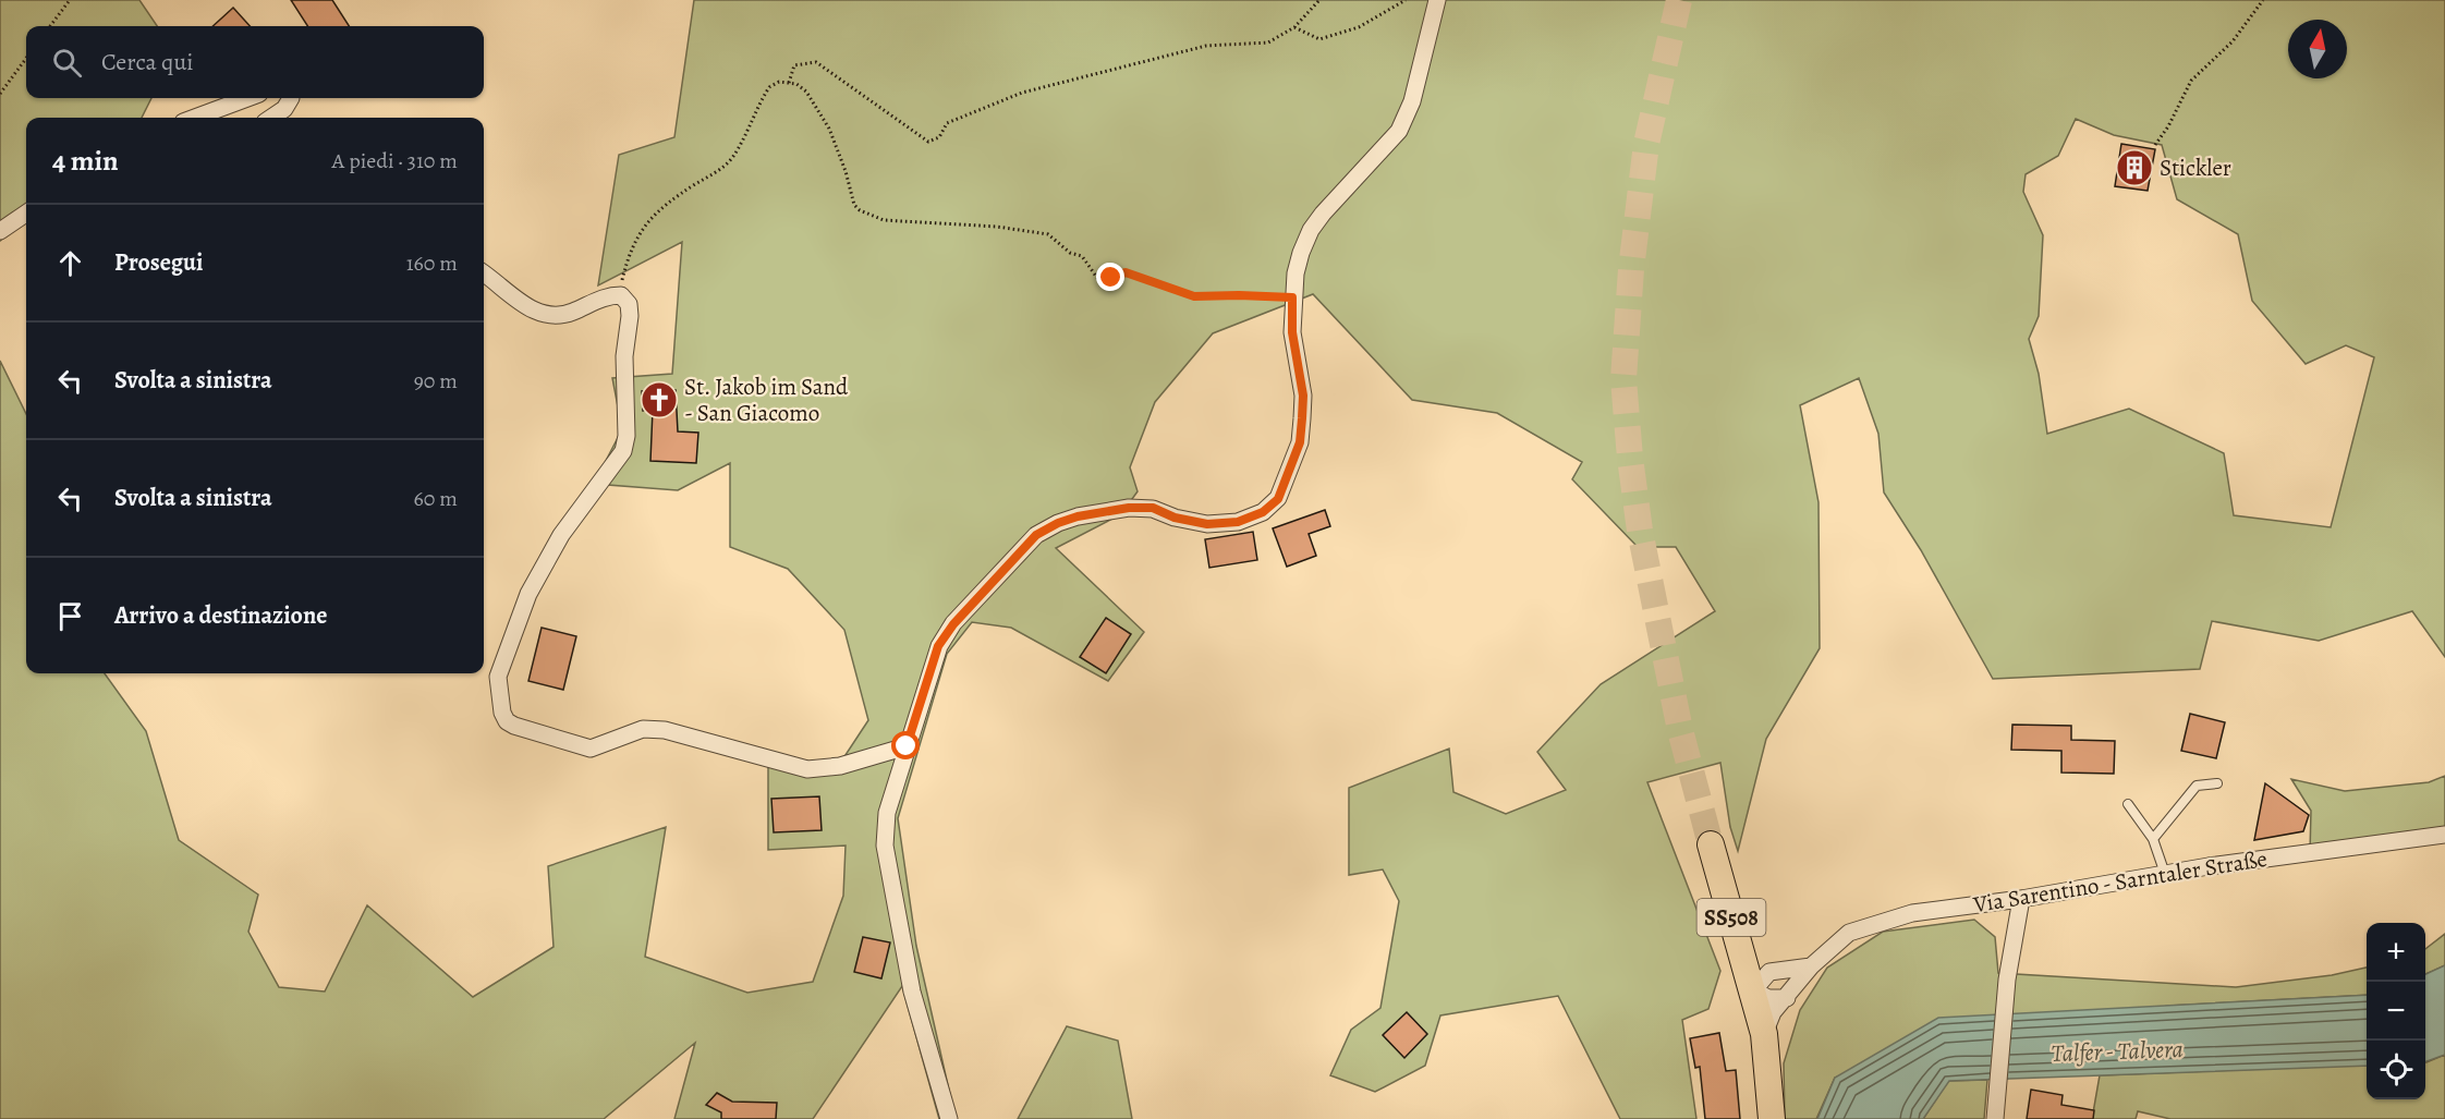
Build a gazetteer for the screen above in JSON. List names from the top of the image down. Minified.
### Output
{"streets":{"main road":["SS508"],"street":["Via Sarentino - Sarntaler Straße"]},"crossings":[["Via Sarentino - Sarntaler Straße","SS508"]],"water":["Talfer - Talvera"],"places":{"building":["Stickler"],"church":["St. Jakob im Sand - San Giacomo"]},"north":"top","page":{"search":"Cerca qui","heading":["4 min","A piedi · 310 m"],"list":[["Prosegui","160 m"],["Svolta a sinistra","90 m"],["Svolta a sinistra","60 m"],"Arrivo a destinazione"],"map_buttons":["+","−"]}}
